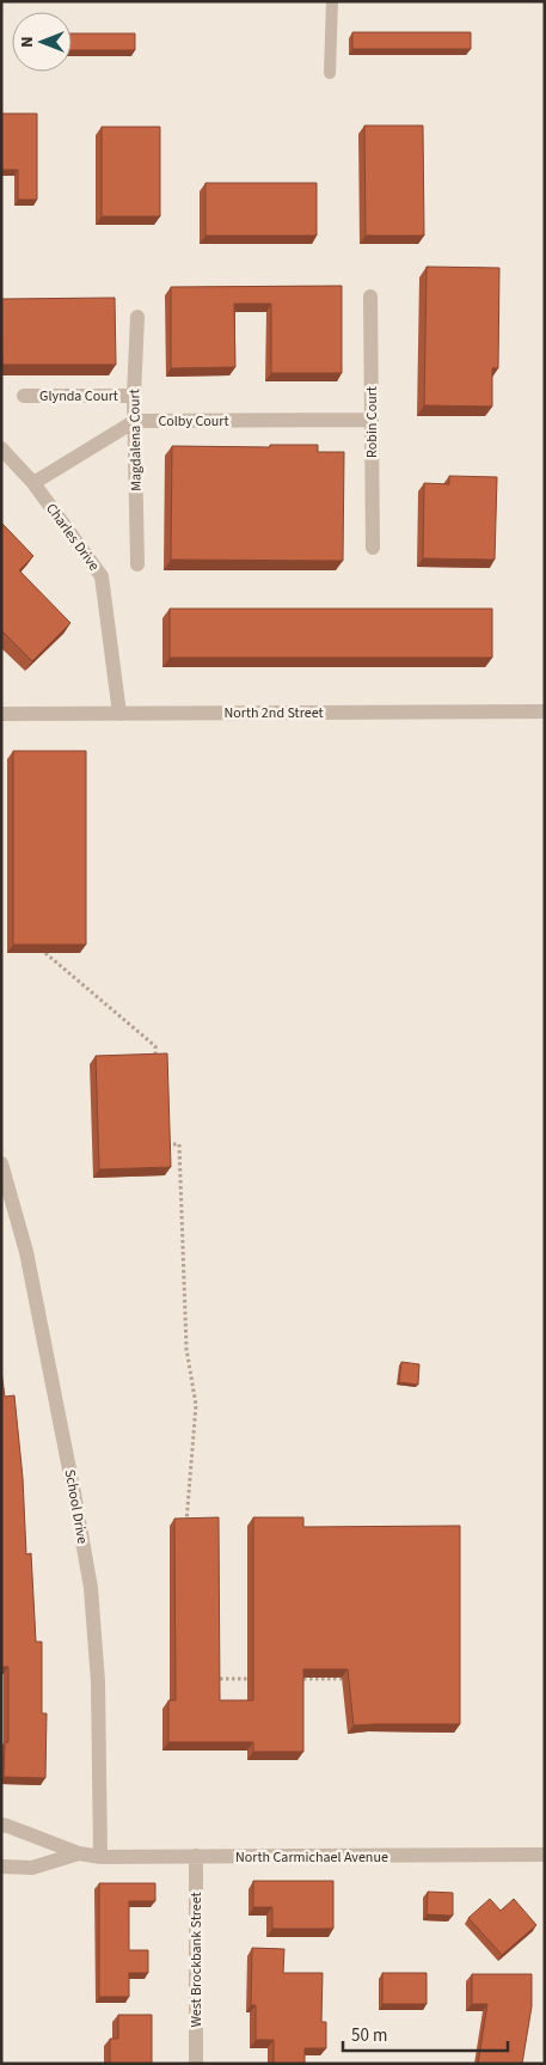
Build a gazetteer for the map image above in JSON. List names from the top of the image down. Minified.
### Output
{"streets":{"street":["Glynda Court","Colby Court","Robin Court","Magdalena Court","Charles Drive","North 2nd Street","School Drive","North Carmichael Avenue","West Brockbank Street"]},"crossings":[["Glynda Court","Magdalena Court"],["Colby Court","Robin Court"],["Colby Court","Magdalena Court"],["Charles Drive","North 2nd Street"],["School Drive","North Carmichael Avenue"],["North Carmichael Avenue","West Brockbank Street"]],"scale_bar":"50 m","north":"left"}
